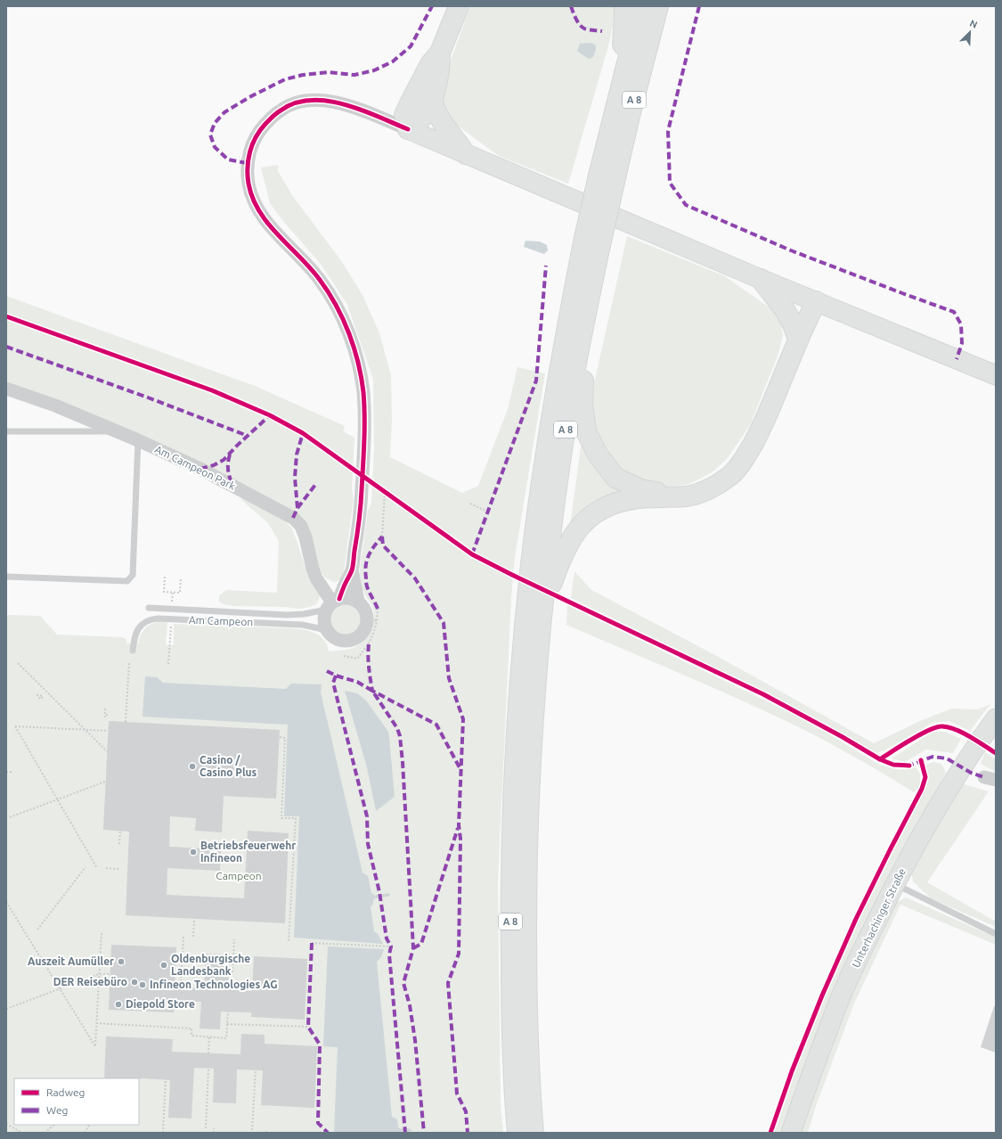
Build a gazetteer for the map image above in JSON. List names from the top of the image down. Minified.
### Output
{"streets":{"highway":["A 8"],"main road":["Unterhachinger Straße"],"street":["Am Campeon Park"],"lane":["Am Campeon"]},"crossings":[["Am Campeon Park","Am Campeon"]],"parks":["Campeon"],"places":["Casino / Casino Plus","Betriebsfeuerwehr Infineon","Auszeit Aumüller","Oldenburgische Landesbank","DER Reisebüro","Infineon Technologies AG","Diepold Store"],"legend":["Radweg","Weg"],"north":"top right"}
